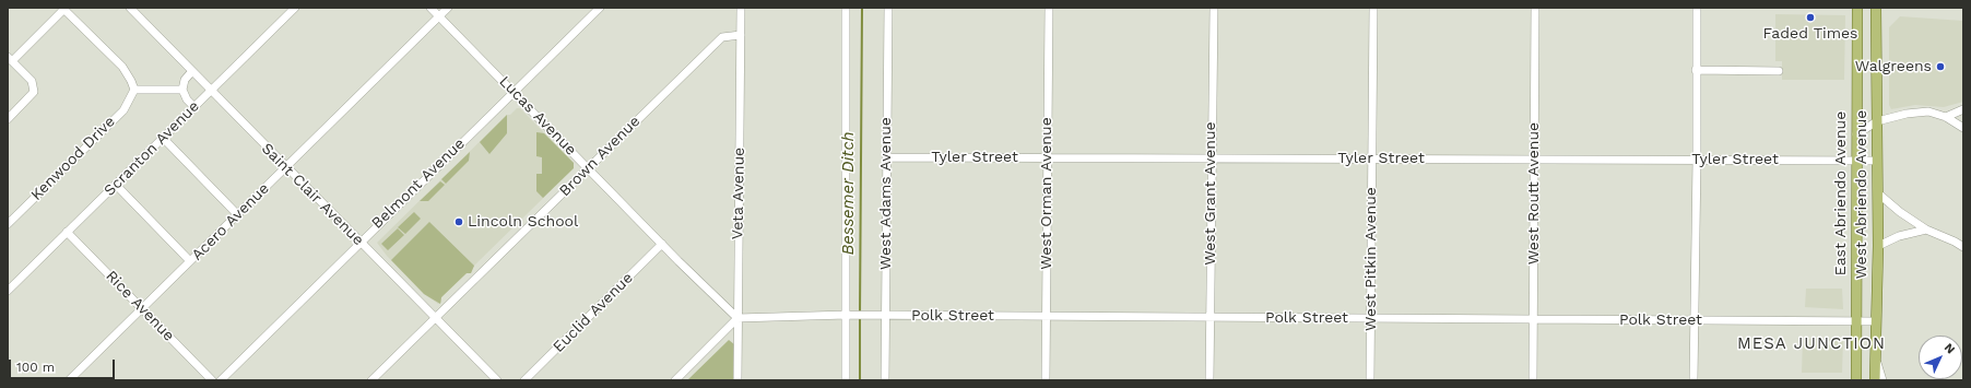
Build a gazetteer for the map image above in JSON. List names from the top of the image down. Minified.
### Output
{"streets":{"main road":["East Abriendo Avenue","West Abriendo Avenue"],"street":["Lucas Avenue","Scranton Avenue","Brown Avenue","Tyler Street","Kenwood Drive","Belmont Avenue","Veta Avenue","West Adams Avenue","West Orman Avenue","West Grant Avenue","West Routt Avenue","Saint Clair Avenue","Acero Avenue","West Pitkin Avenue","Rice Avenue","Euclid Avenue","Polk Street"]},"crossings":[["Lucas Avenue","Brown Avenue"],["Lucas Avenue","Belmont Avenue"],["Lucas Avenue","Veta Avenue"],["Lucas Avenue","Acero Avenue"],["Lucas Avenue","Euclid Avenue"],["Lucas Avenue","Polk Street"],["Scranton Avenue","Saint Clair Avenue"],["Scranton Avenue","Rice Avenue"],["Brown Avenue","Veta Avenue"],["Brown Avenue","Saint Clair Avenue"],["Tyler Street","West Adams Avenue"],["Tyler Street","West Orman Avenue"],["Tyler Street","West Grant Avenue"],["Tyler Street","West Routt Avenue"],["Tyler Street","East Abriendo Avenue"],["Tyler Street","West Abriendo Avenue"],["Tyler Street","West Pitkin Avenue"],["Belmont Avenue","Saint Clair Avenue"],["Veta Avenue","Polk Street"],["West Adams Avenue","Polk Street"],["West Orman Avenue","Polk Street"],["West Grant Avenue","Polk Street"],["West Routt Avenue","Polk Street"],["East Abriendo Avenue","Polk Street"],["Saint Clair Avenue","Acero Avenue"],["West Abriendo Avenue","Polk Street"],["Acero Avenue","Rice Avenue"],["West Pitkin Avenue","Polk Street"]],"districts":["MESA JUNCTION"],"water":["Bessemer Ditch"],"places":["Faded Times","Walgreens","Lincoln School"],"scale_bar":"100 m","north":"top right"}
